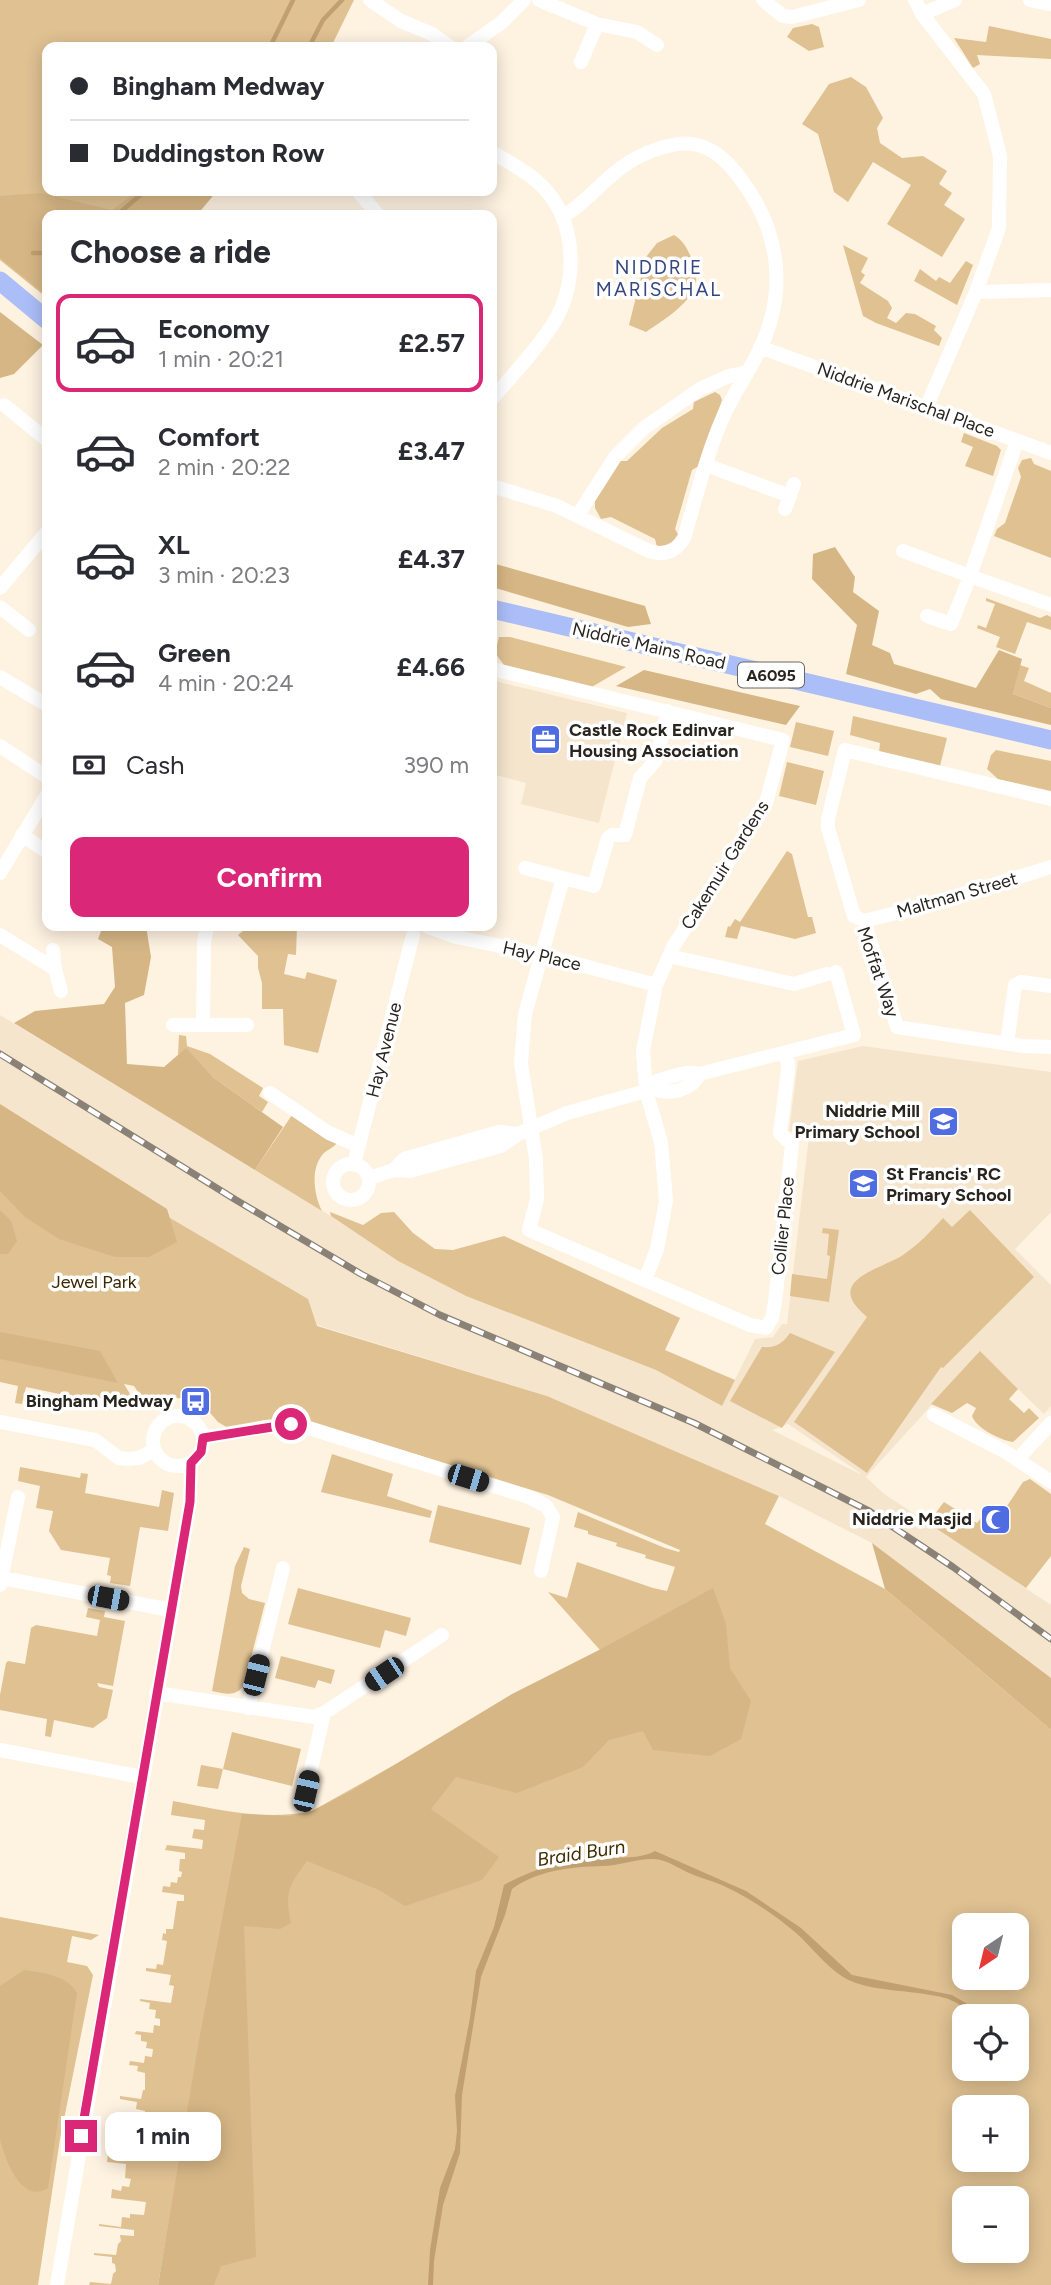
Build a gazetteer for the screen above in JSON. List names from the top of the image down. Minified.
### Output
{"streets":{"main road":["Niddrie Mains Road","A6095"],"street":["Niddrie Marischal Place","Cakemuir Gardens","Maltman Street","Hay Place","Moffat Way","Hay Avenue","Collier Place"]},"crossings":[["Cakemuir Gardens","Hay Place"],["Cakemuir Gardens","Collier Place"],["Maltman Street","Moffat Way"]],"districts":["NIDDRIE MARISCHAL"],"water":["Braid Burn"],"parks":["Jewel Park"],"places":{"office":["Castle Rock Edinvar Housing Association"],"school or university":["Niddrie Mill Primary School","St Francis' RC Primary School"],"bus stop":["Bingham Medway"],"mosque":["Niddrie Masjid"]},"north":"bottom left","page":{"banner":["Bingham Medway","Duddingston Row"],"heading":"Choose a ride","list":[{"name":"Economy","note":"1 min · 20:21","value":"£2.57"},{"name":"Comfort","note":"2 min · 20:22","value":"£3.47"},{"name":"XL","note":"3 min · 20:23","value":"£4.37"},{"name":"Green","note":"4 min · 20:24","value":"£4.66"}],"pay":["Cash","390 m"],"buttons":"Confirm","map_buttons":["+","−"],"bubble":"1 min"}}
